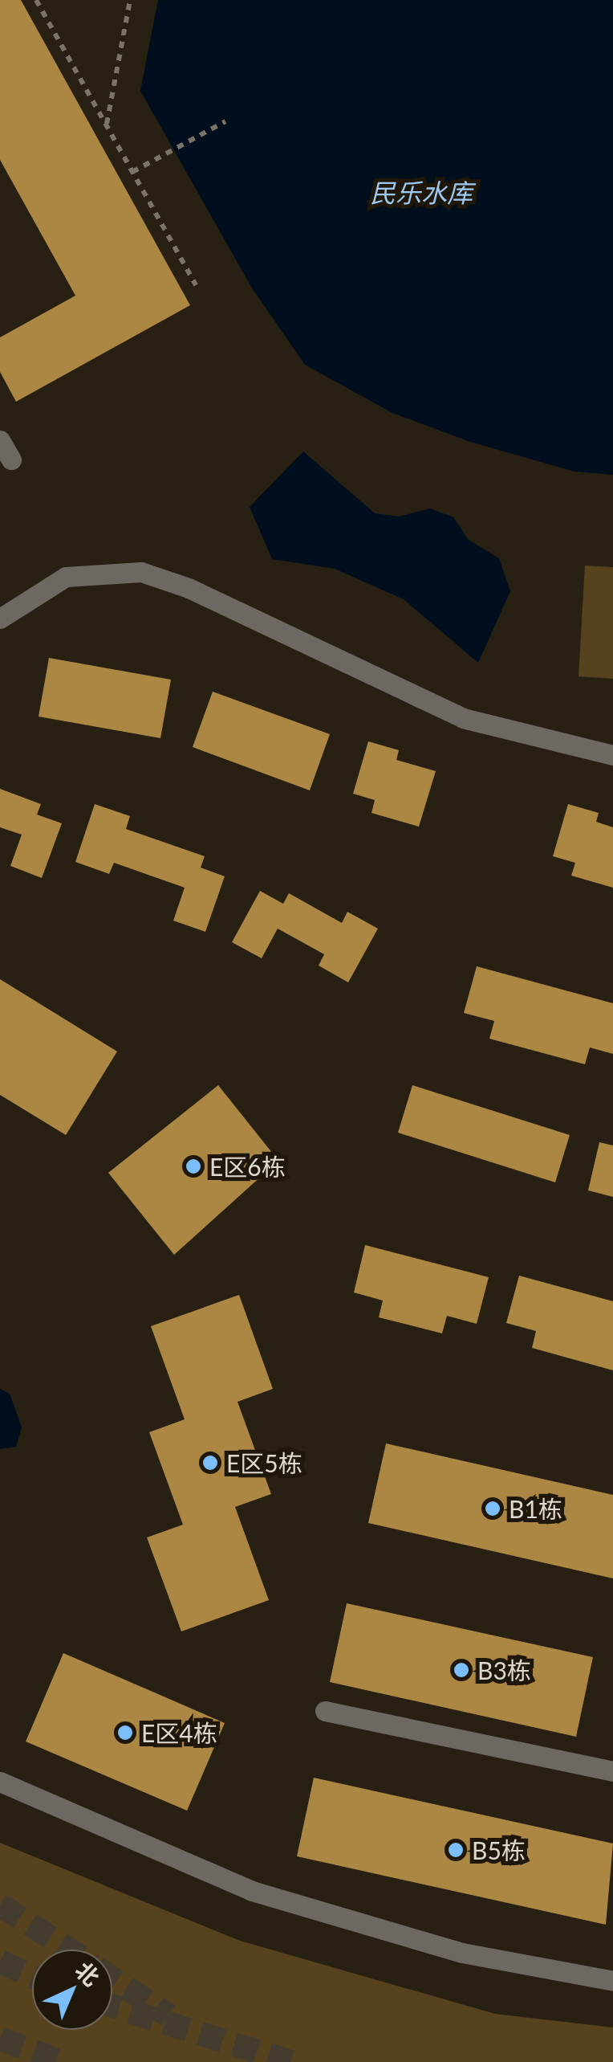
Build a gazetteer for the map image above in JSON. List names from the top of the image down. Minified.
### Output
{"water":["民乐水库"],"places":["E区6栋","E区5栋","B1栋","B3栋","E区4栋","B5栋"],"north":"top right"}
